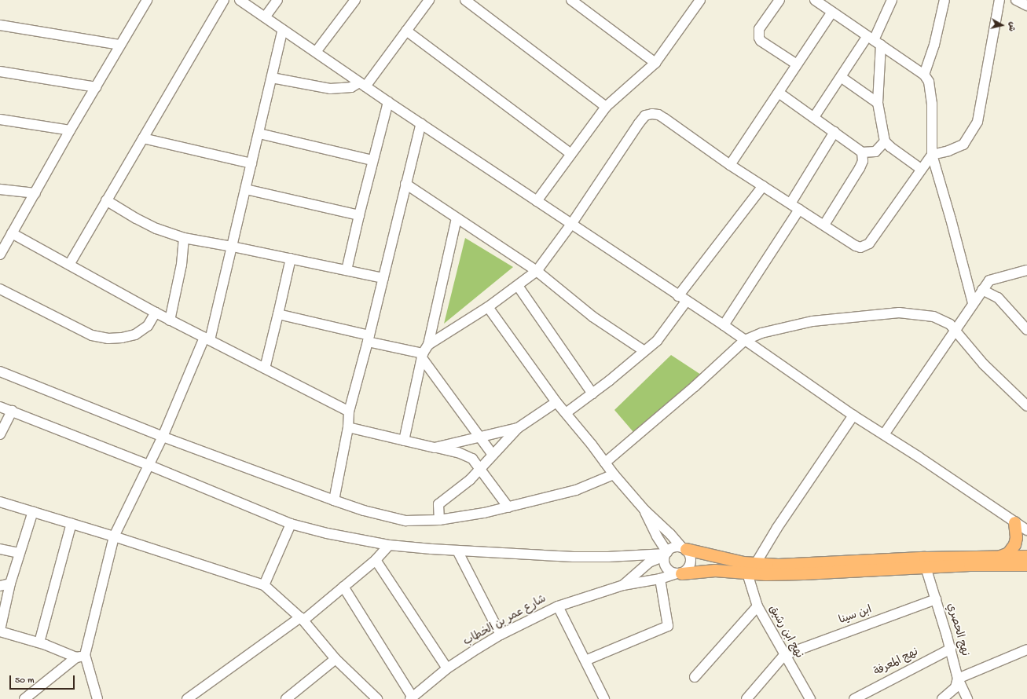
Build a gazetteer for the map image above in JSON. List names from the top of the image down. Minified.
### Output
{"streets":{"street":["ابن سينا","شارع عمر بن الخطاب","نهج الحصري","نهج ابن رشيق","نهج المعرفة"]},"crossings":[["ابن سينا","نهج الحصري"],["ابن سينا","نهج ابن رشيق"],["نهج الحصري","نهج المعرفة"]],"scale_bar":"50 m","north":"right"}
